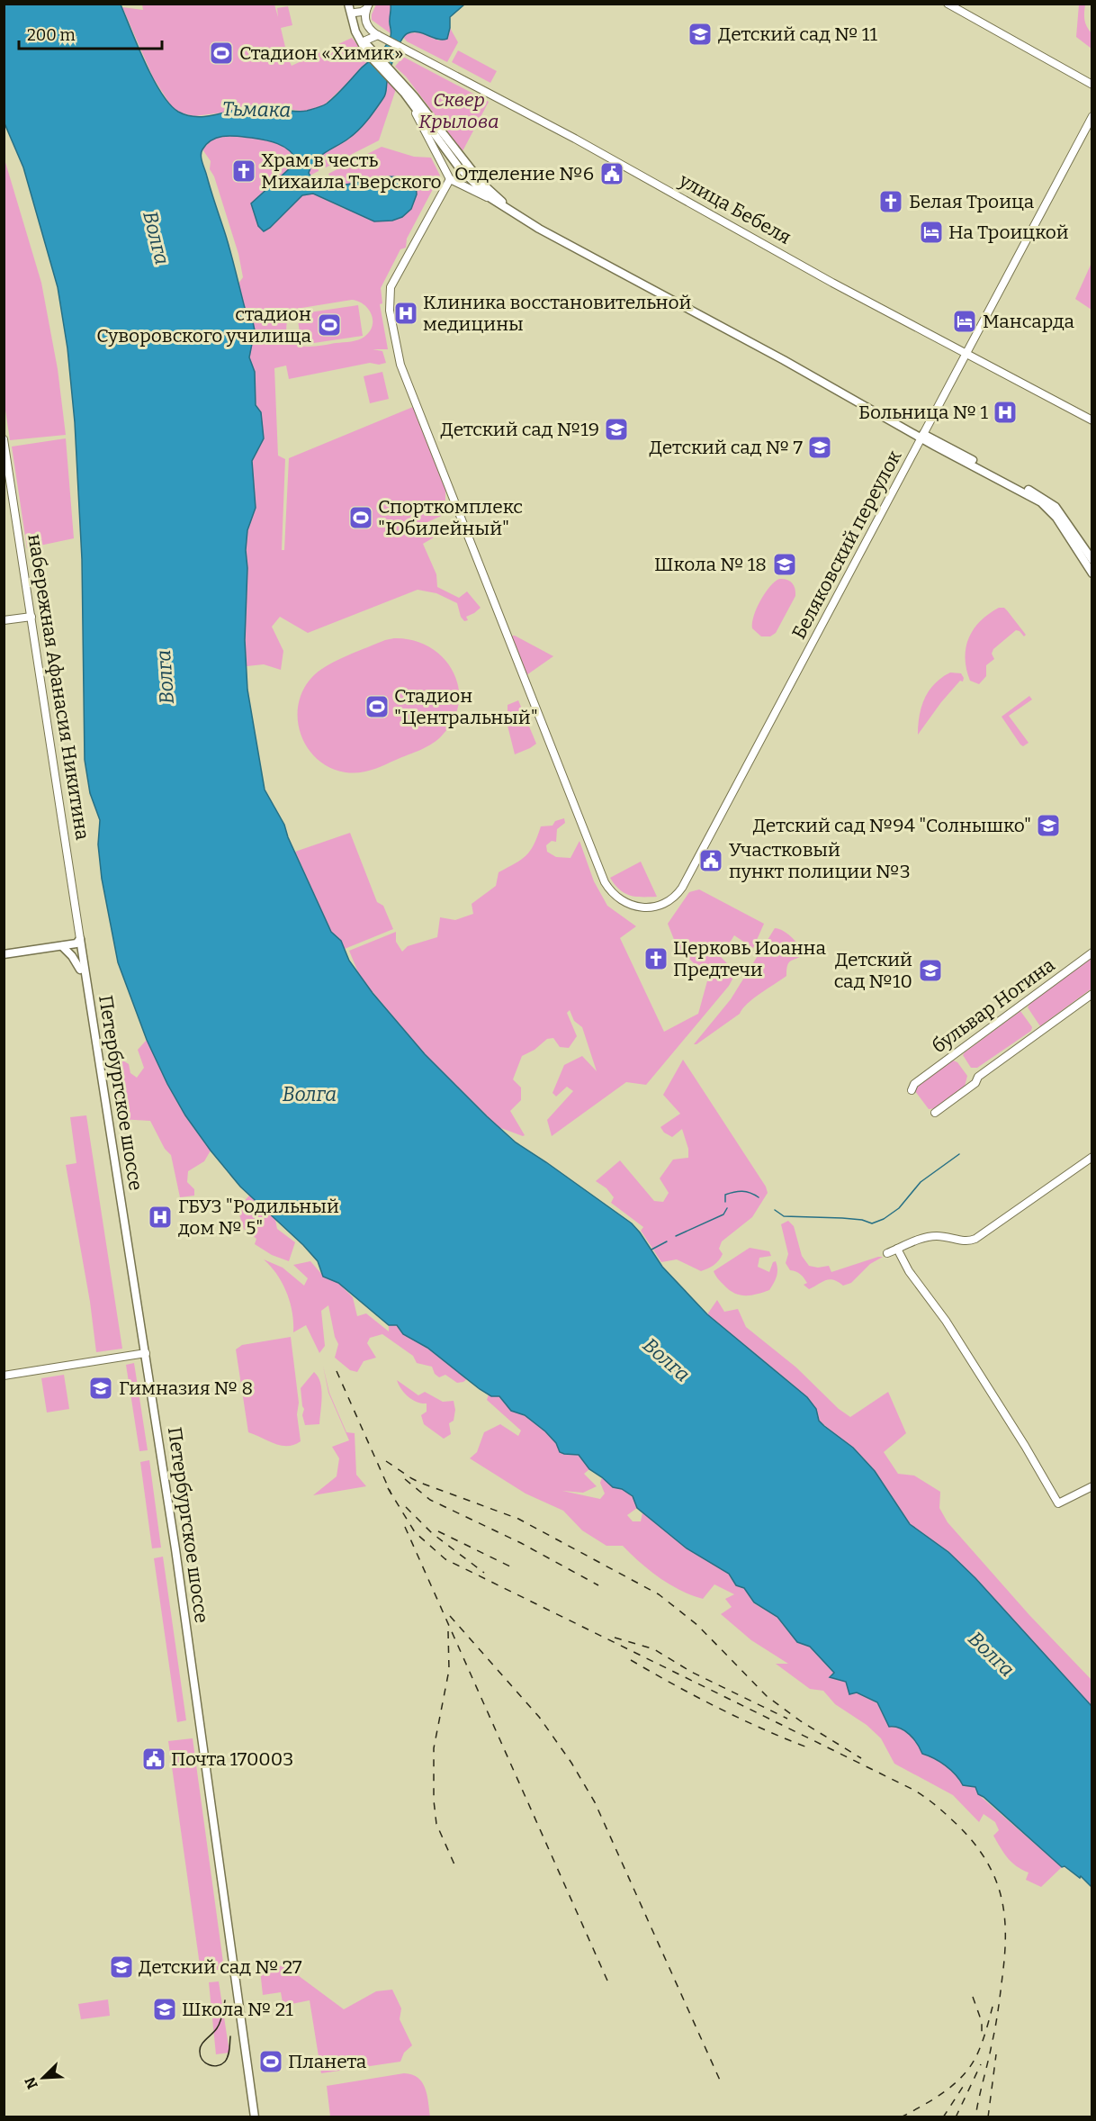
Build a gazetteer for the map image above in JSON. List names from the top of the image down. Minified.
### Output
{"streets":{"main road":["Петербургское шоссе"],"street":["улица Бебеля","Беляковский переулок","набережная Афанасия Никитина","бульвар Ногина"]},"crossings":[["улица Бебеля","Беляковский переулок"],["набережная Афанасия Никитина","Петербургское шоссе"]],"water":["Тьмака","Волга"],"parks":["Сквер Крылова"],"places":{"school or university":["Детский сад № 11","Детский сад №19","Детский сад № 7","Школа № 18","Детский сад №94 \"Солнышко\"","Детский сад №10","Гимназия № 8","Детский сад № 27","Школа № 21"],"sports":["Стадион «Химик»","стадион Суворовского училища","Спорткомплекс \"Юбилейный\"","Стадион \"Центральный\"","Планета"],"church":["Храм в честь Михаила Тверского","Белая Троица","Церковь Иоанна Предтечи"],"public building":["Отделение №6","Участковый пункт полиции №3","Почта 170003"],"hotel":["На Троицкой","Мансарда"],"hospital":["Клиника восстановительной медицины","Больница № 1","ГБУЗ \"Родильный дом № 5\""]},"scale_bar":"200 m","north":"bottom left"}
